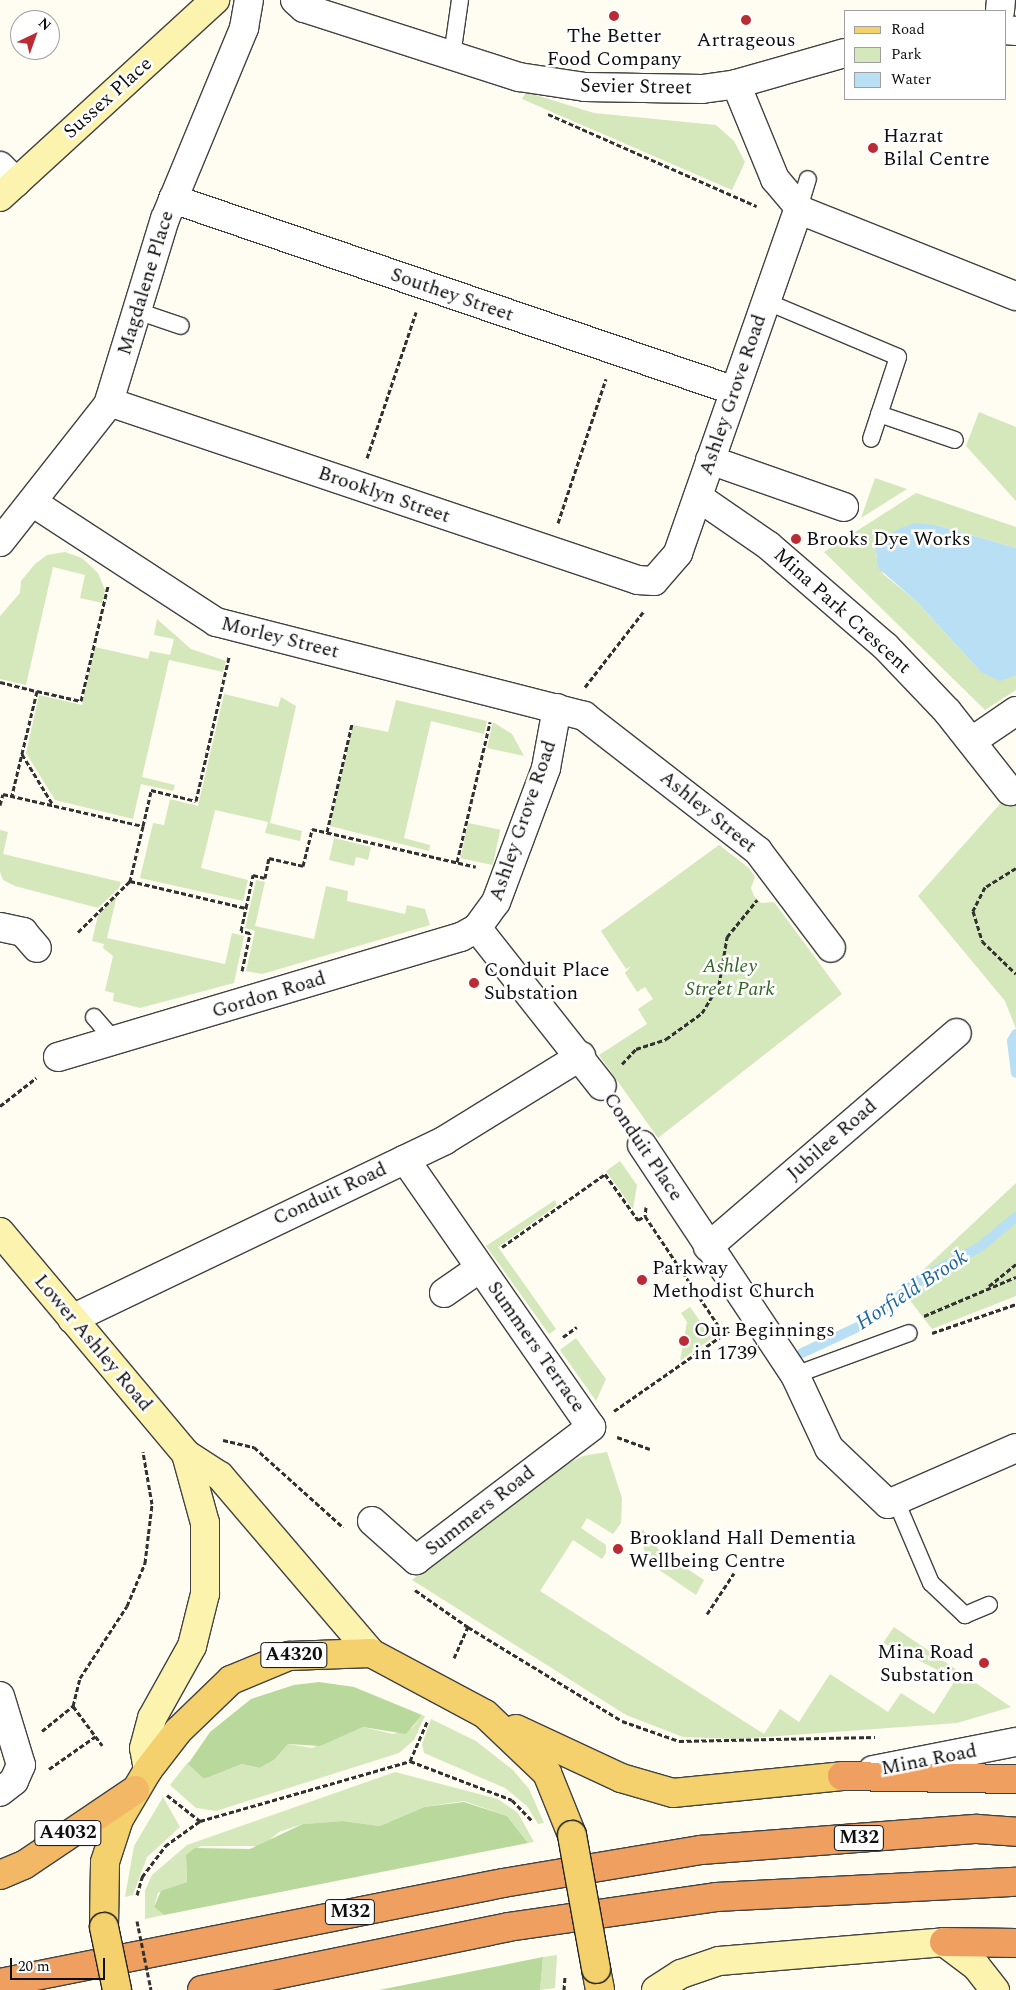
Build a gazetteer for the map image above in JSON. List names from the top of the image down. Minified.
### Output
{"streets":{"highway":["A4032","M32"],"main road":["Sussex Place","Lower Ashley Road","A4320"],"street":["Sevier Street","Magdalene Place","Southey Street","Ashley Grove Road","Brooklyn Street","Mina Park Crescent","Morley Street","Ashley Street","Gordon Road","Jubilee Road","Conduit Place","Conduit Road","Summers Terrace","Summers Road","Mina Road"]},"crossings":[["Magdalene Place","Southey Street"],["Magdalene Place","Brooklyn Street"],["Magdalene Place","Morley Street"],["Southey Street","Ashley Grove Road"],["Ashley Grove Road","Brooklyn Street"],["Ashley Grove Road","Mina Park Crescent"],["Ashley Grove Road","Morley Street"],["Ashley Grove Road","Ashley Street"],["Ashley Grove Road","Gordon Road"],["Ashley Grove Road","Conduit Place"],["Morley Street","Ashley Street"],["Gordon Road","Conduit Place"],["Jubilee Road","Conduit Place"],["Conduit Place","Conduit Road"],["Conduit Road","Lower Ashley Road"],["Conduit Road","Summers Terrace"],["Lower Ashley Road","A4320"],["Lower Ashley Road","A4032"],["Summers Terrace","Summers Road"],["A4320","A4032"]],"water":["Horfield Brook"],"parks":["Ashley Street Park"],"places":["The Better Food Company","Artrageous","Hazrat Bilal Centre","Brooks Dye Works","Conduit Place Substation","Parkway Methodist Church","Our Beginnings in 1739","Brookland Hall Dementia Wellbeing Centre","Mina Road Substation"],"legend":["Road","Park","Water"],"scale_bar":"20 m","north":"top right"}
